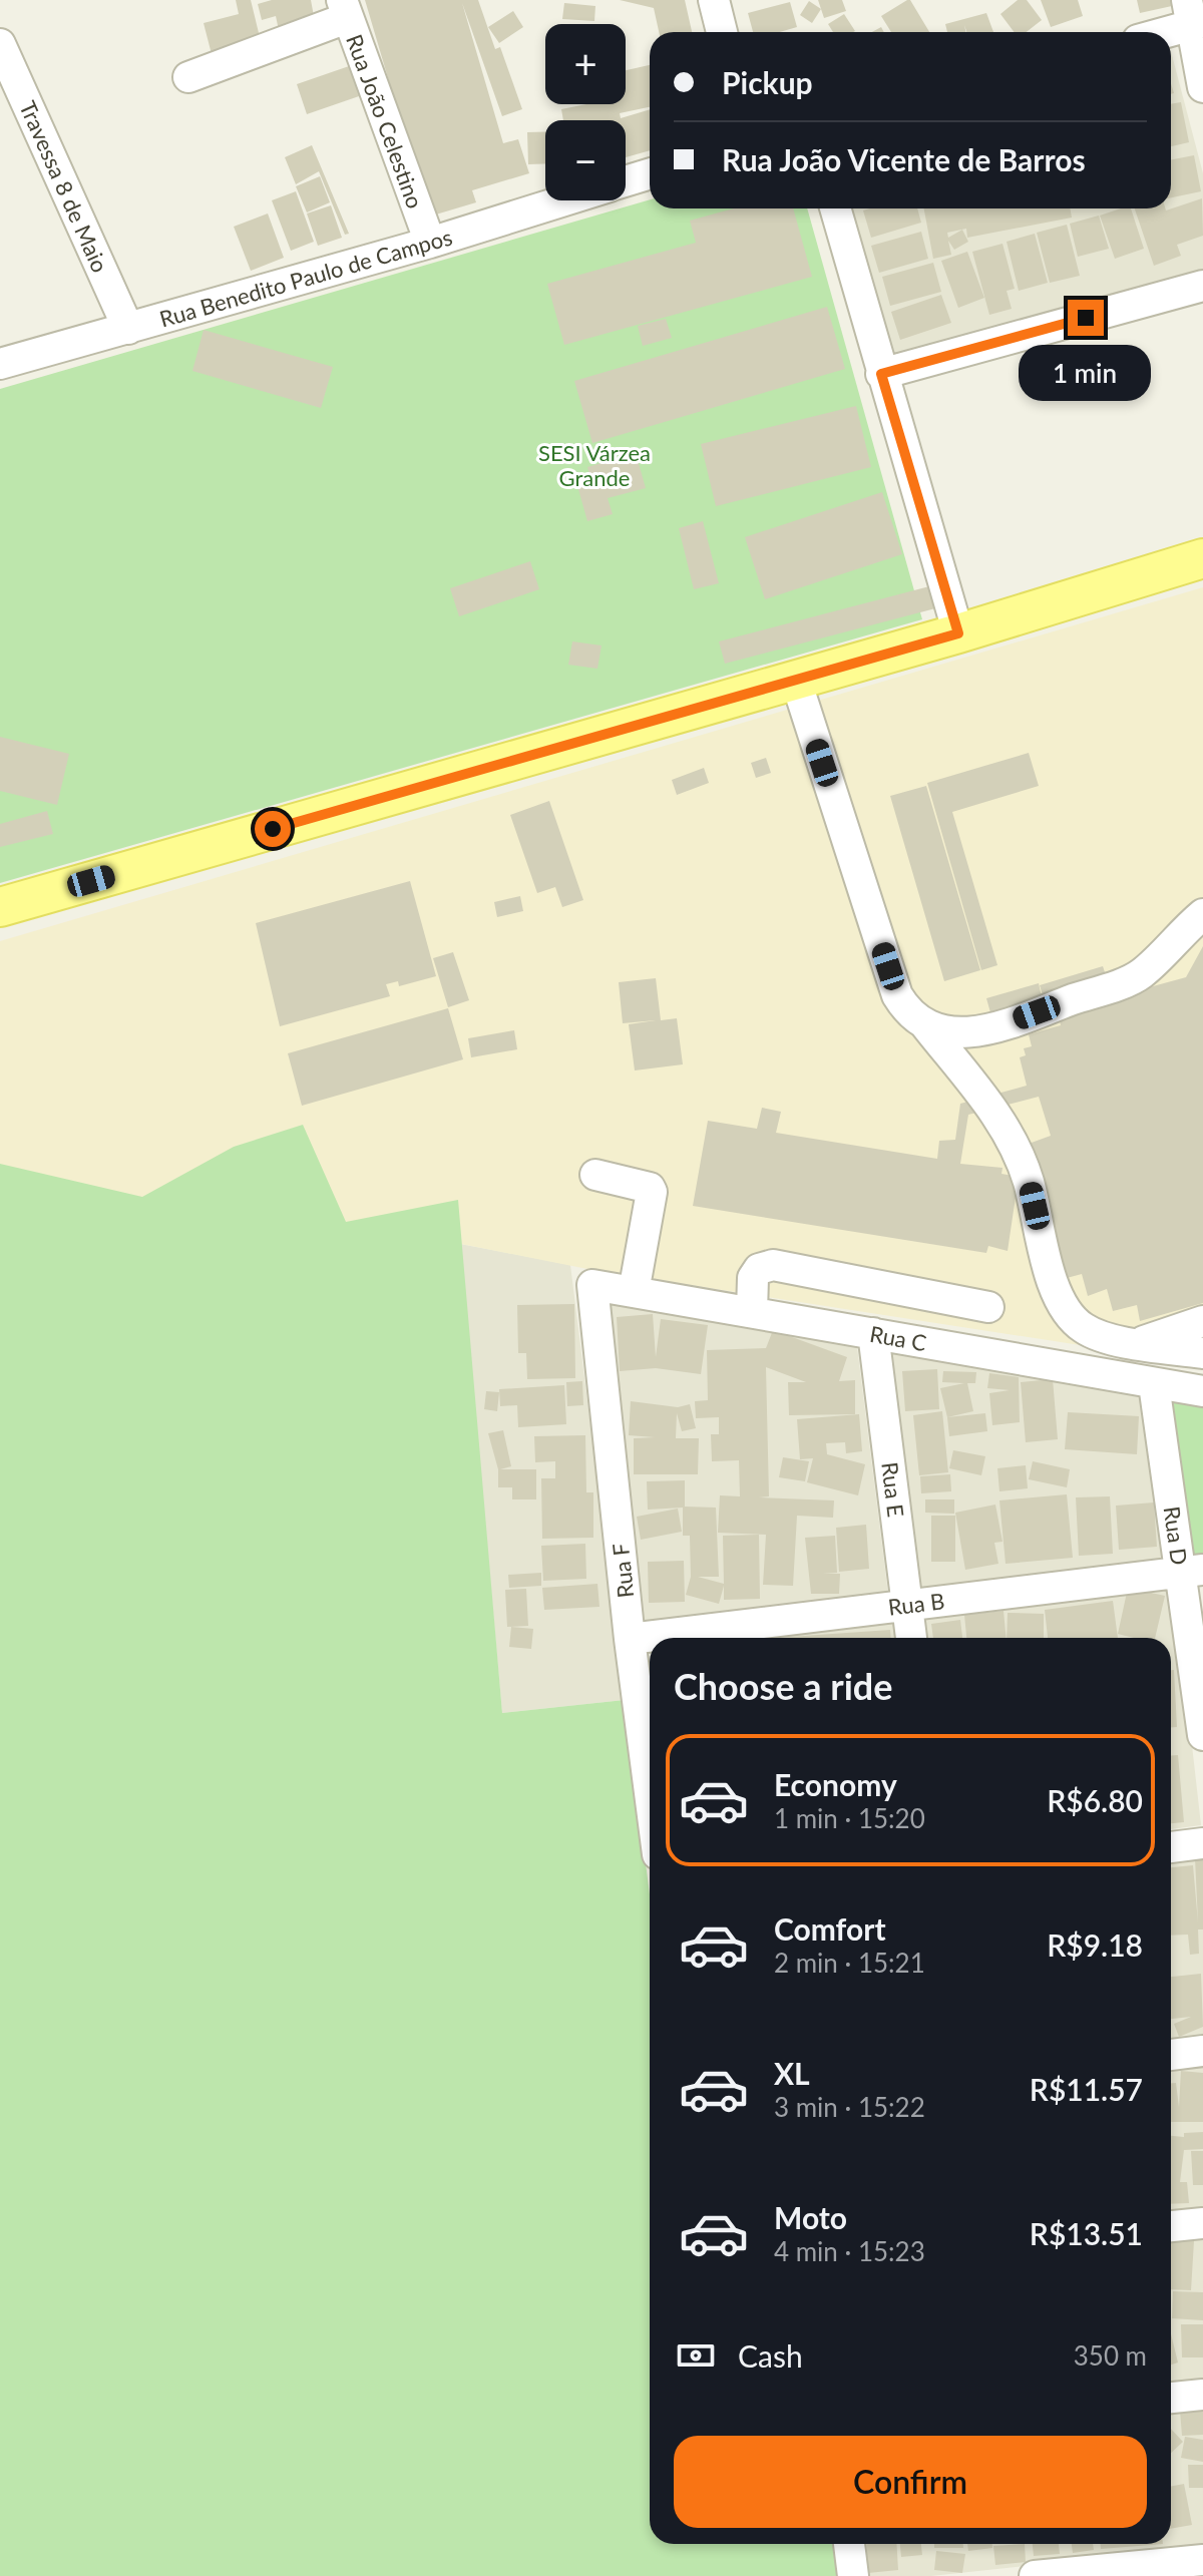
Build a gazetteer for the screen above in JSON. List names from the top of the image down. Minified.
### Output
{"streets":{"street":["Rua João Celestino","Travessa 8 de Maio","Rua Benedito Paulo de Campos","Rua C","Rua E","Rua D","Rua F","Rua B"]},"crossings":[["Rua João Celestino","Rua Benedito Paulo de Campos"],["Travessa 8 de Maio","Rua Benedito Paulo de Campos"],["Rua C","Rua E"],["Rua C","Rua D"],["Rua C","Rua F"],["Rua E","Rua B"],["Rua D","Rua B"],["Rua F","Rua B"]],"parks":["SESI Várzea Grande"],"page":{"map_buttons":["+","−"],"banner":["Pickup","Rua João Vicente de Barros"],"bubble":"1 min","heading":"Choose a ride","list":[{"name":"Economy","note":"1 min · 15:20","value":"R$6.80"},{"name":"Comfort","note":"2 min · 15:21","value":"R$9.18"},{"name":"XL","note":"3 min · 15:22","value":"R$11.57"},{"name":"Moto","note":"4 min · 15:23","value":"R$13.51"}],"pay":["Cash","350 m"],"buttons":"Confirm"}}
